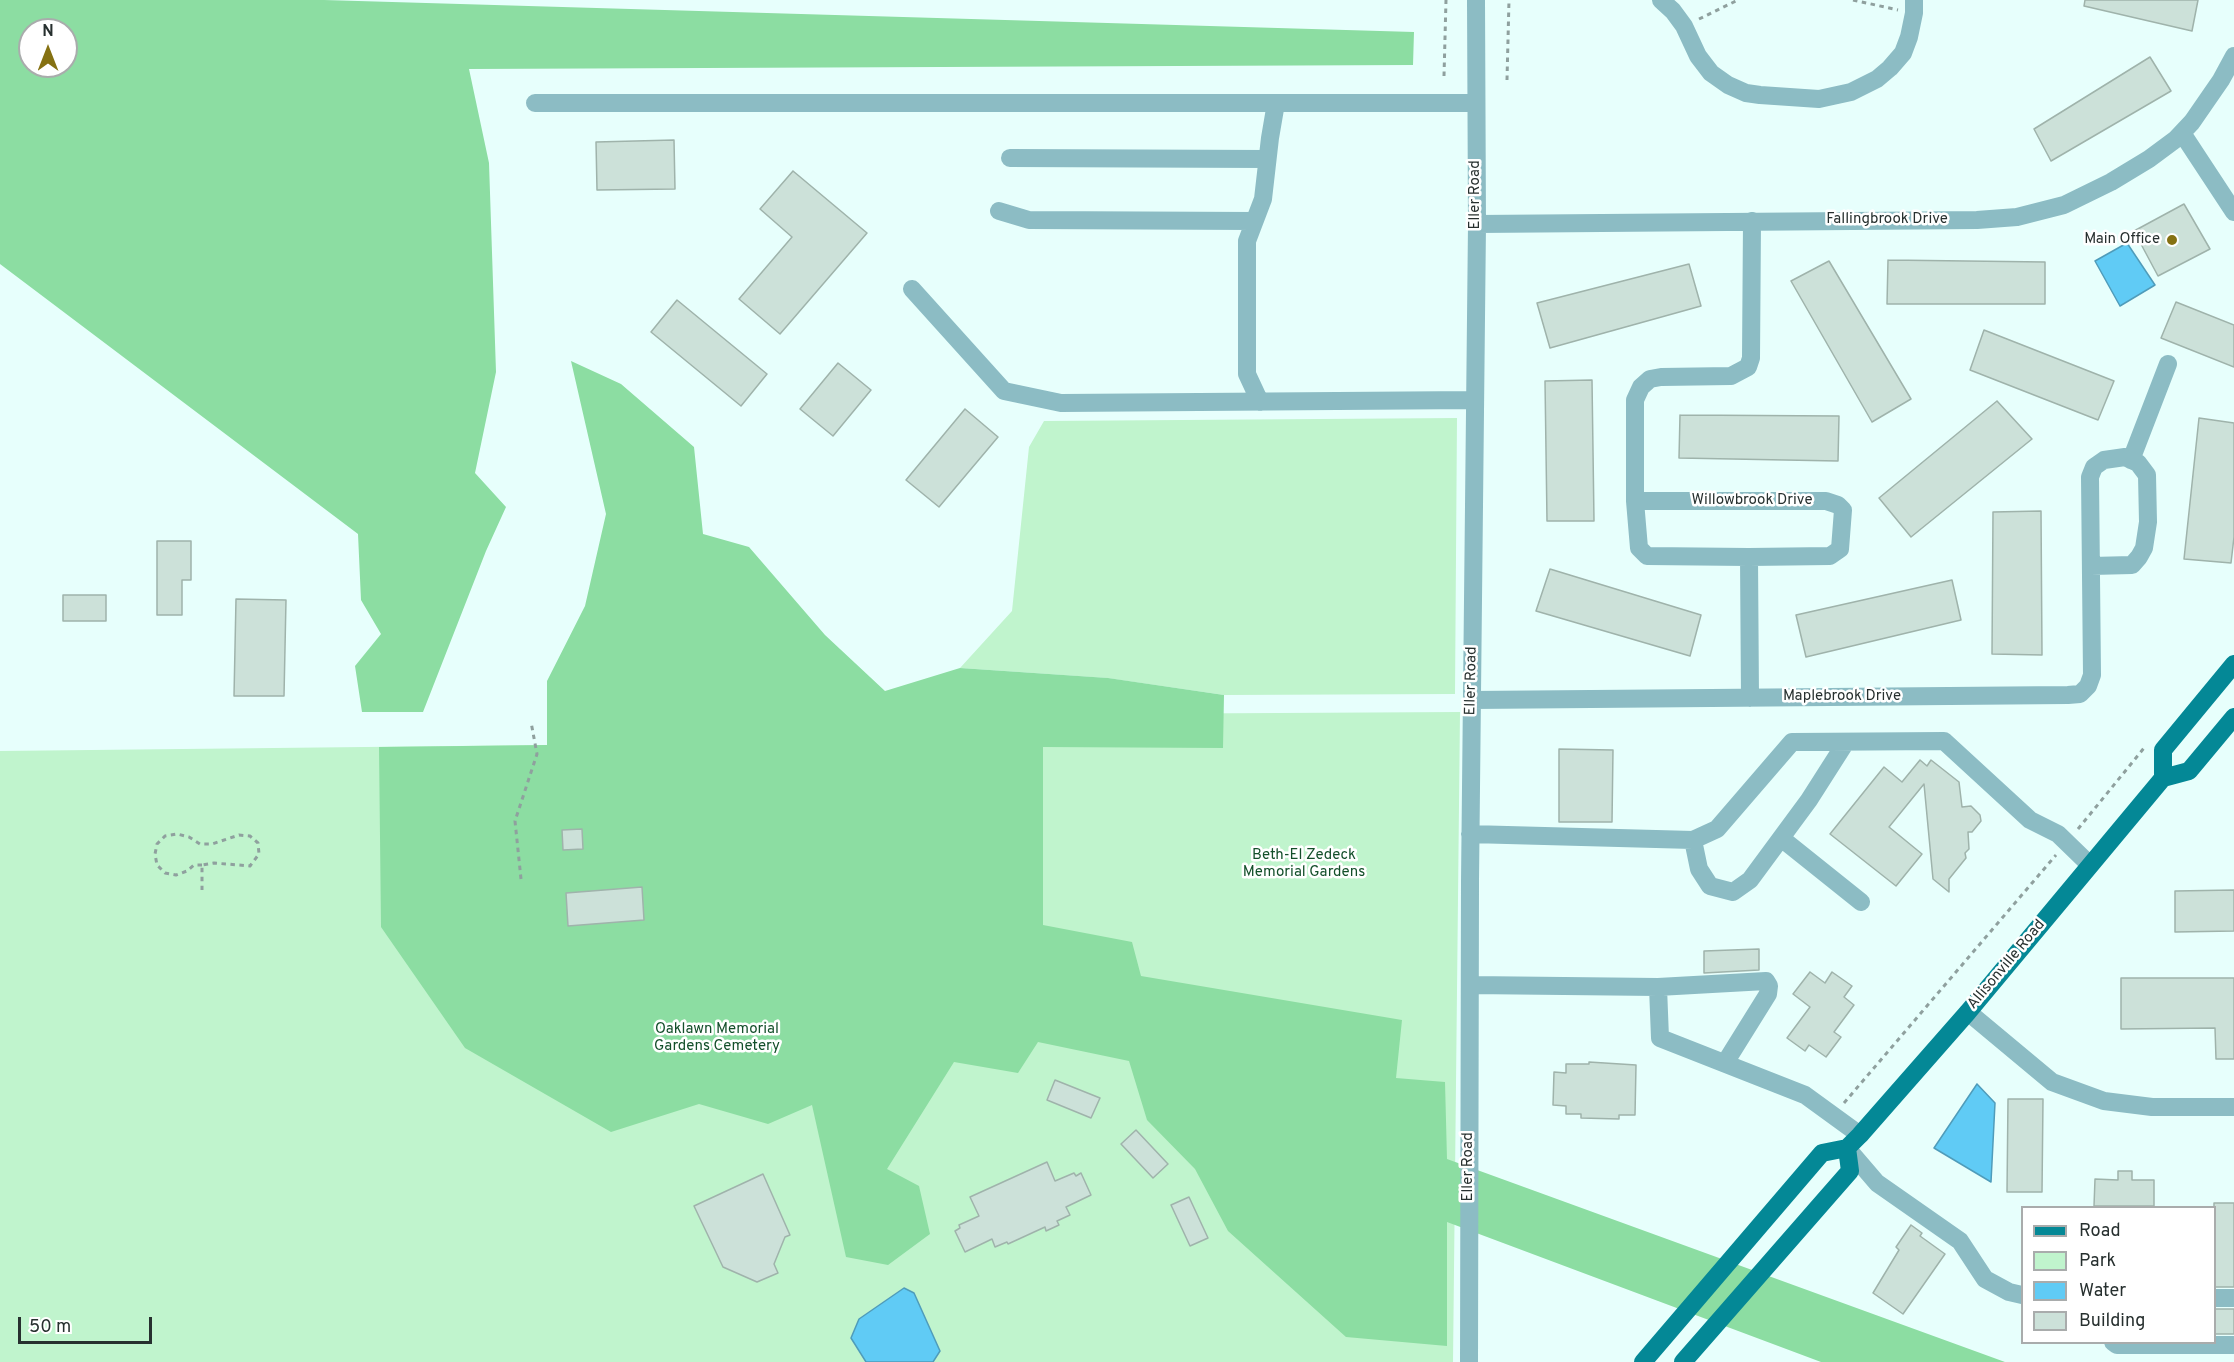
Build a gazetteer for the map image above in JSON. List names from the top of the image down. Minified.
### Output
{"streets":{"main road":["Allisonville Road"],"street":["Eller Road","Fallingbrook Drive","Willowbrook Drive","Maplebrook Drive"]},"crossings":[["Eller Road","Fallingbrook Drive"],["Eller Road","Maplebrook Drive"],["Fallingbrook Drive","Willowbrook Drive"]],"parks":["Beth-El Zedeck Memorial Gardens","Oaklawn Memorial Gardens Cemetery"],"places":["Main Office"],"legend":["Road","Park","Water","Building"],"scale_bar":"50 m","north":"top"}
